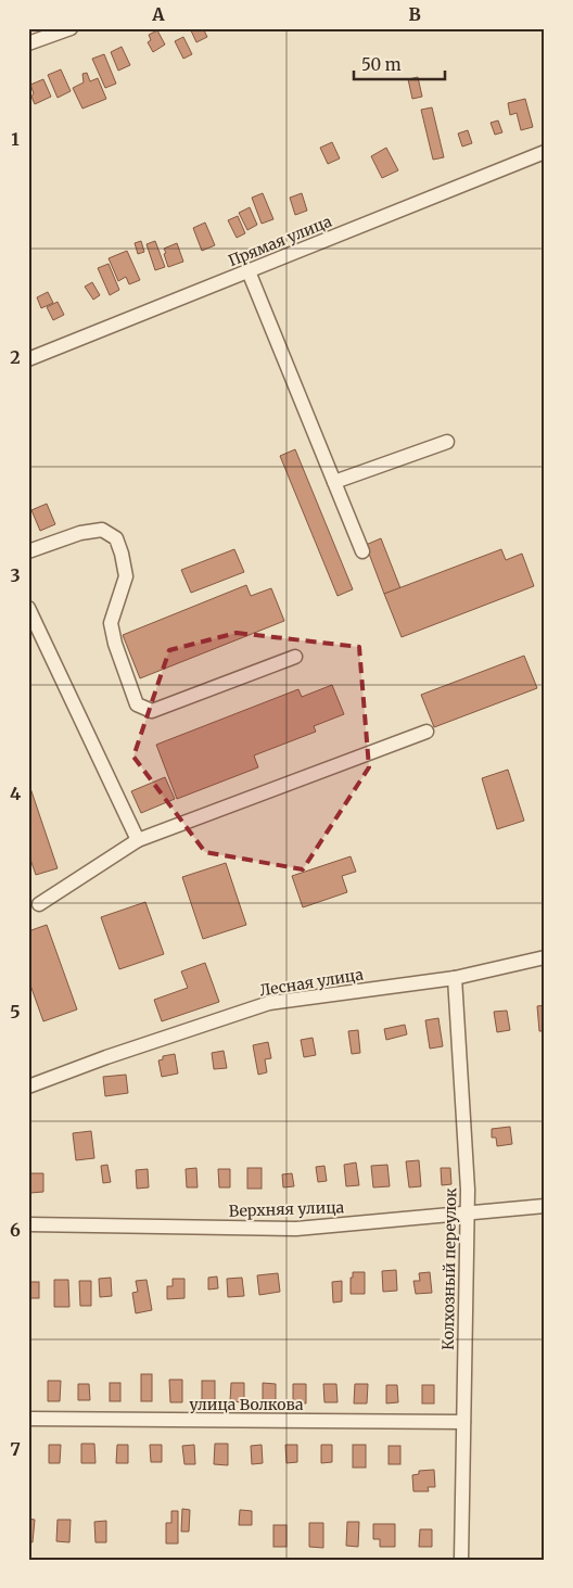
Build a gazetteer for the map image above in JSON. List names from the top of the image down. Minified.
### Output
{"streets":{"street":["Прямая улица","Лесная улица","Верхняя улица","Колхозный переулок","улица Волкова"]},"crossings":[["Лесная улица","Колхозный переулок"],["Верхняя улица","Колхозный переулок"],["Колхозный переулок","улица Волкова"]],"scale_bar":"50 m","grid":{"columns":["A","B"],"rows":["1","2","3","4","5","6","7"]}}
